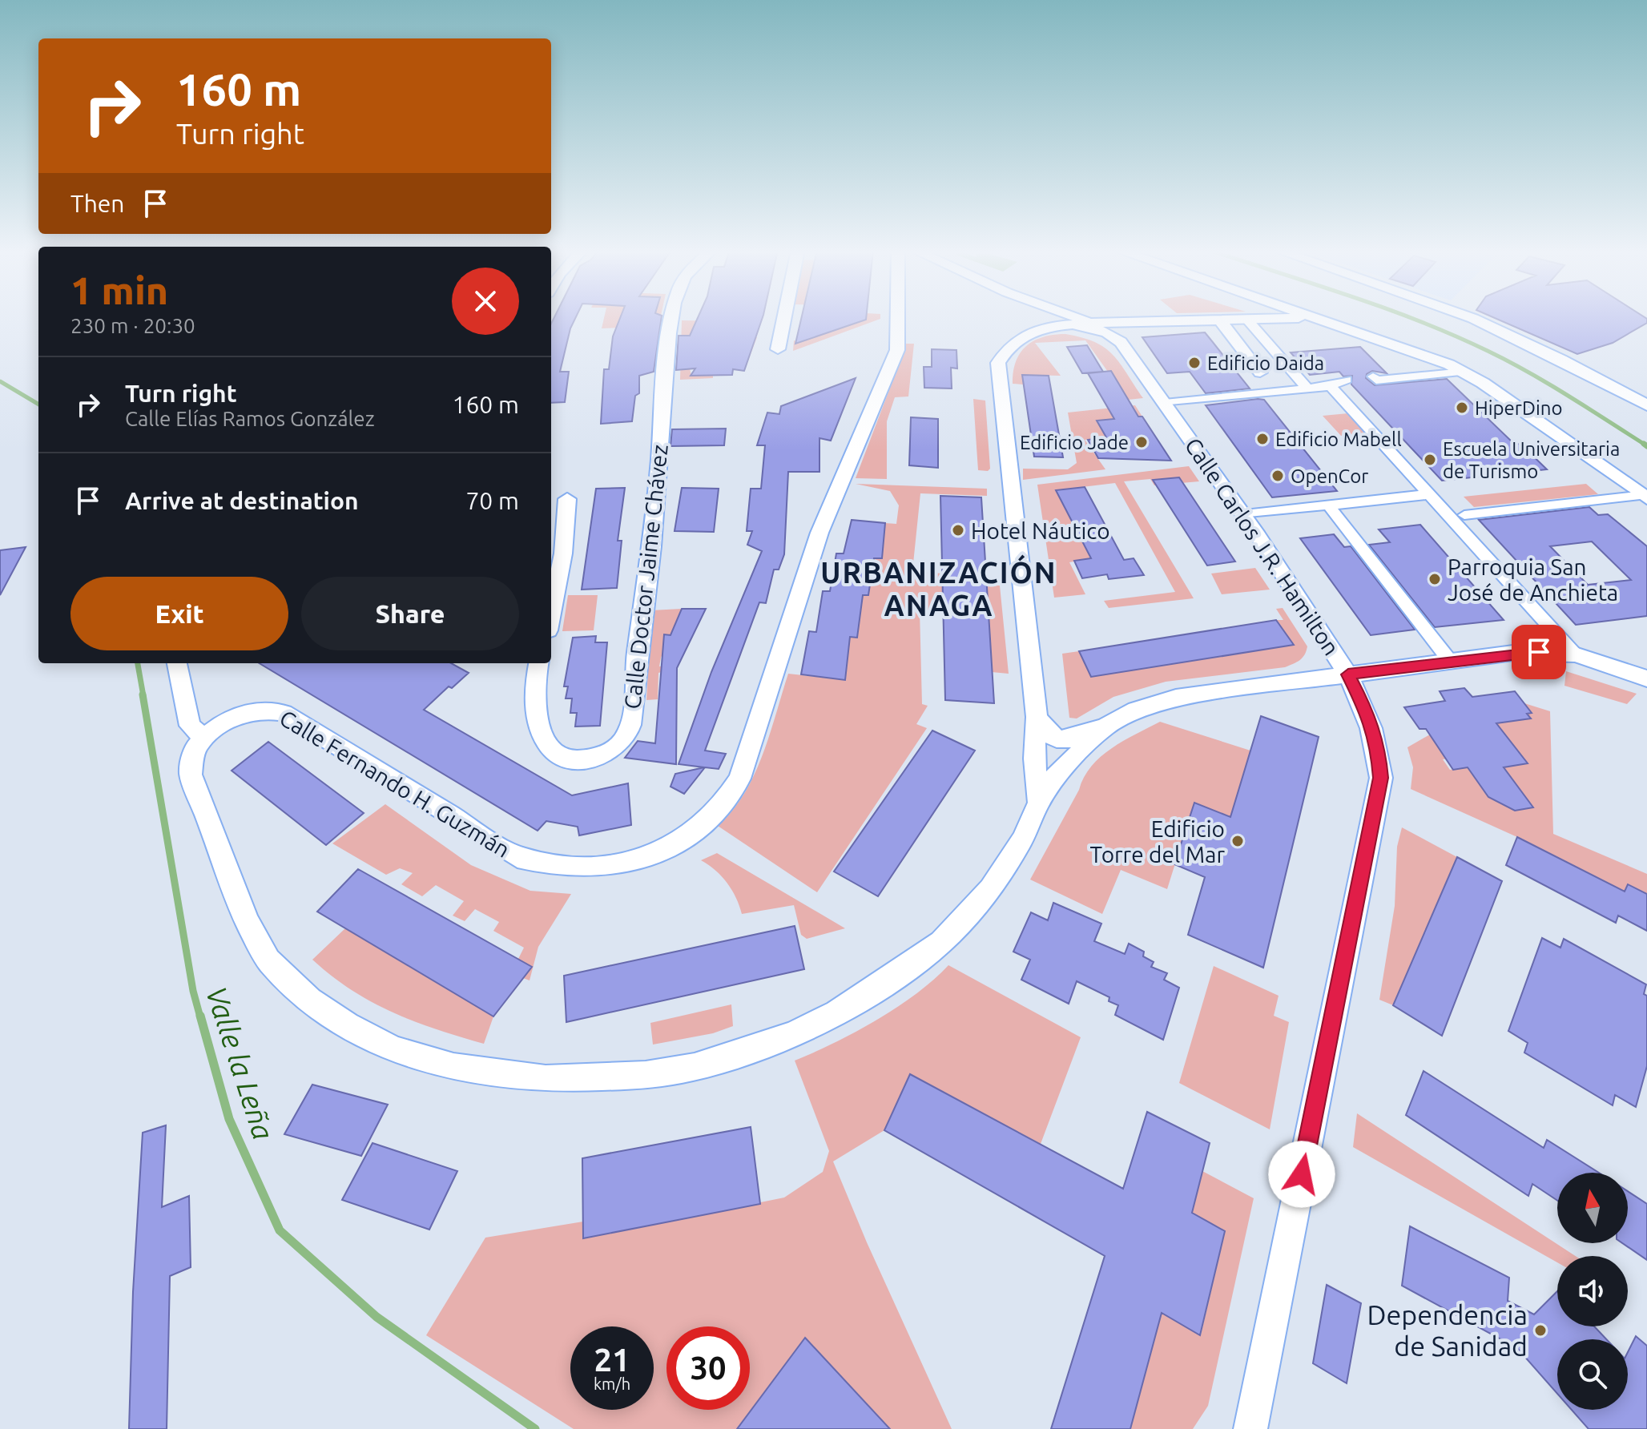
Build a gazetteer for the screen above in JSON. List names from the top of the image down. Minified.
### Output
{"streets":{"street":["Calle Carlos J.R. Hamilton","Calle Doctor Jaime Chávez","Calle Fernando H. Guzmán"]},"districts":["URBANIZACIÓN ANAGA"],"water":["Valle la Leña"],"places":["Edificio Daida","HiperDino","Edificio Mabell","Edificio Jade","Escuela Universitaria de Turismo","OpenCor","Hotel Náutico","Parroquia San José de Anchieta","Edificio Torre del Mar","Dependencia de Sanidad"],"north":"top","page":{"turn":["160 m","Turn right"],"then":"Then","heading":["1 min","230 m · 20:30"],"list":[{"name":"Turn right","note":"Calle Elías Ramos González","value":"160 m"},{"name":"Arrive at destination","value":"70 m"}],"buttons":["Exit","Share"],"speed":"21 km/h","limit":"30"}}
